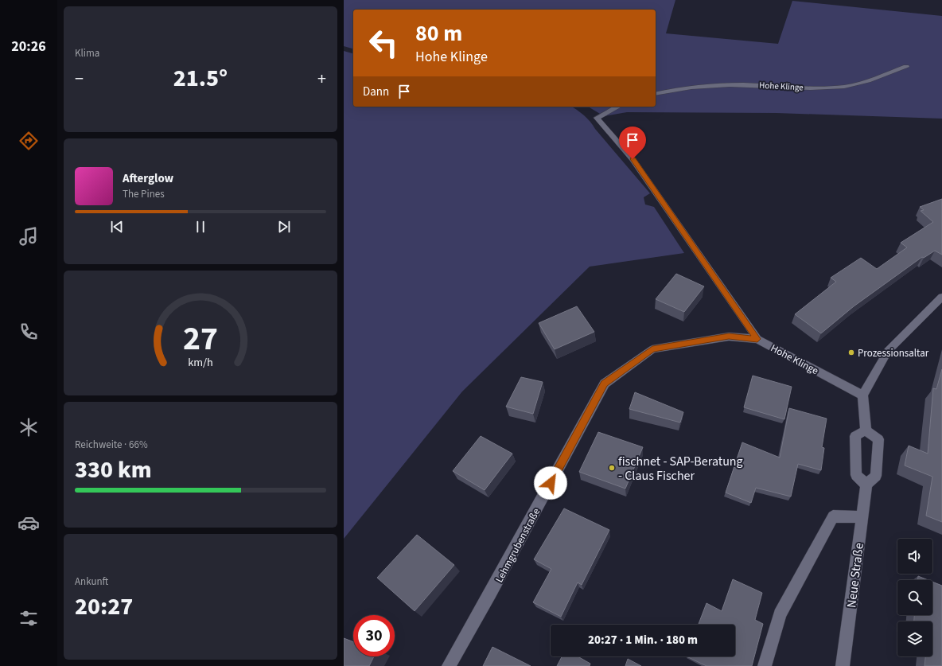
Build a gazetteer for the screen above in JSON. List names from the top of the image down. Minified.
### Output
{"streets":{"street":["Hohe Klinge","Lehmgrubenstraße","Neue Straße"]},"crossings":[["Hohe Klinge","Lehmgrubenstraße"]],"places":["Prozessionsaltar","fischnet - SAP-Beratung - Claus Fischer"],"page":{"tabs":"20:26","tile":["Klima",["Reichweite · 66%","330 km"],["Ankunft","20:27"]],"turn":["80 m","Hohe Klinge"],"heat":["−","21.5°","+"],"then":"Dann","song":["Afterglow","The Pines"],"limit":"30","trip":"20:27 · 1 Min. · 180 m","gauge":["27","km/h"]}}
